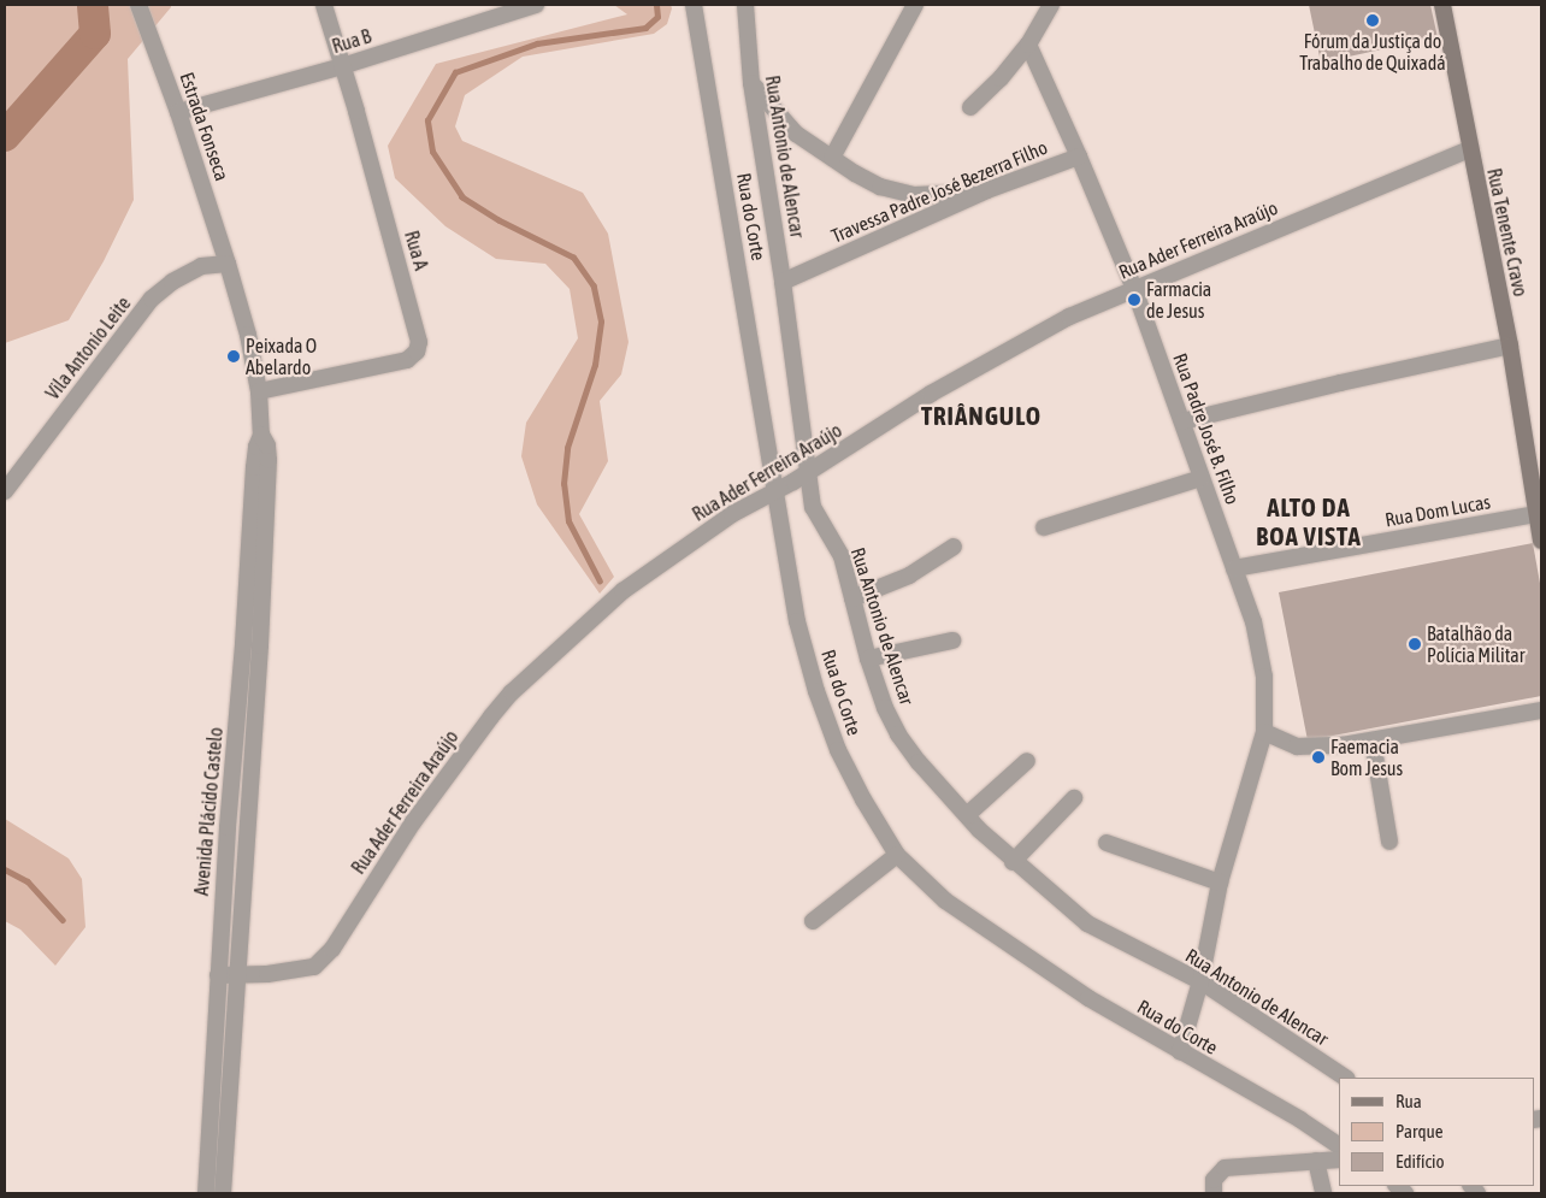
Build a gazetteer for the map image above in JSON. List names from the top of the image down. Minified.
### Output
{"streets":{"main road":["Rua Tenente Cravo"],"street":["Rua B","Estrada Fonseca","Rua Antonio de Alencar","Travessa Padre José Bezerra Filho","Rua do Corte","Rua Ader Ferreira Araújo","Rua A","Vila Antonio Leite","Rua Padre José B. Filho","Rua Dom Lucas","Avenida Plácido Castelo"]},"crossings":[["Rua B","Estrada Fonseca"],["Rua B","Rua A"],["Estrada Fonseca","Vila Antonio Leite"],["Estrada Fonseca","Avenida Plácido Castelo"],["Rua Antonio de Alencar","Travessa Padre José Bezerra Filho"],["Rua Antonio de Alencar","Rua Ader Ferreira Araújo"],["Rua Antonio de Alencar","Rua Padre José B. Filho"],["Travessa Padre José Bezerra Filho","Rua Padre José B. Filho"],["Rua do Corte","Rua Ader Ferreira Araújo"],["Rua do Corte","Rua Padre José B. Filho"],["Rua Tenente Cravo","Rua Ader Ferreira Araújo"],["Rua Tenente Cravo","Rua Dom Lucas"],["Rua Ader Ferreira Araújo","Rua Padre José B. Filho"],["Rua Ader Ferreira Araújo","Avenida Plácido Castelo"],["Rua A","Avenida Plácido Castelo"],["Vila Antonio Leite","Avenida Plácido Castelo"],["Rua Padre José B. Filho","Rua Dom Lucas"]],"districts":["TRIÂNGULO","ALTO DA BOA VISTA"],"places":["Fórum da Justiça do Trabalho de Quixadá","Farmacia de Jesus","Peixada O Abelardo","Batalhão da Polícia Militar","Faemacia Bom Jesus"],"legend":["Rua","Parque","Edifício"]}
